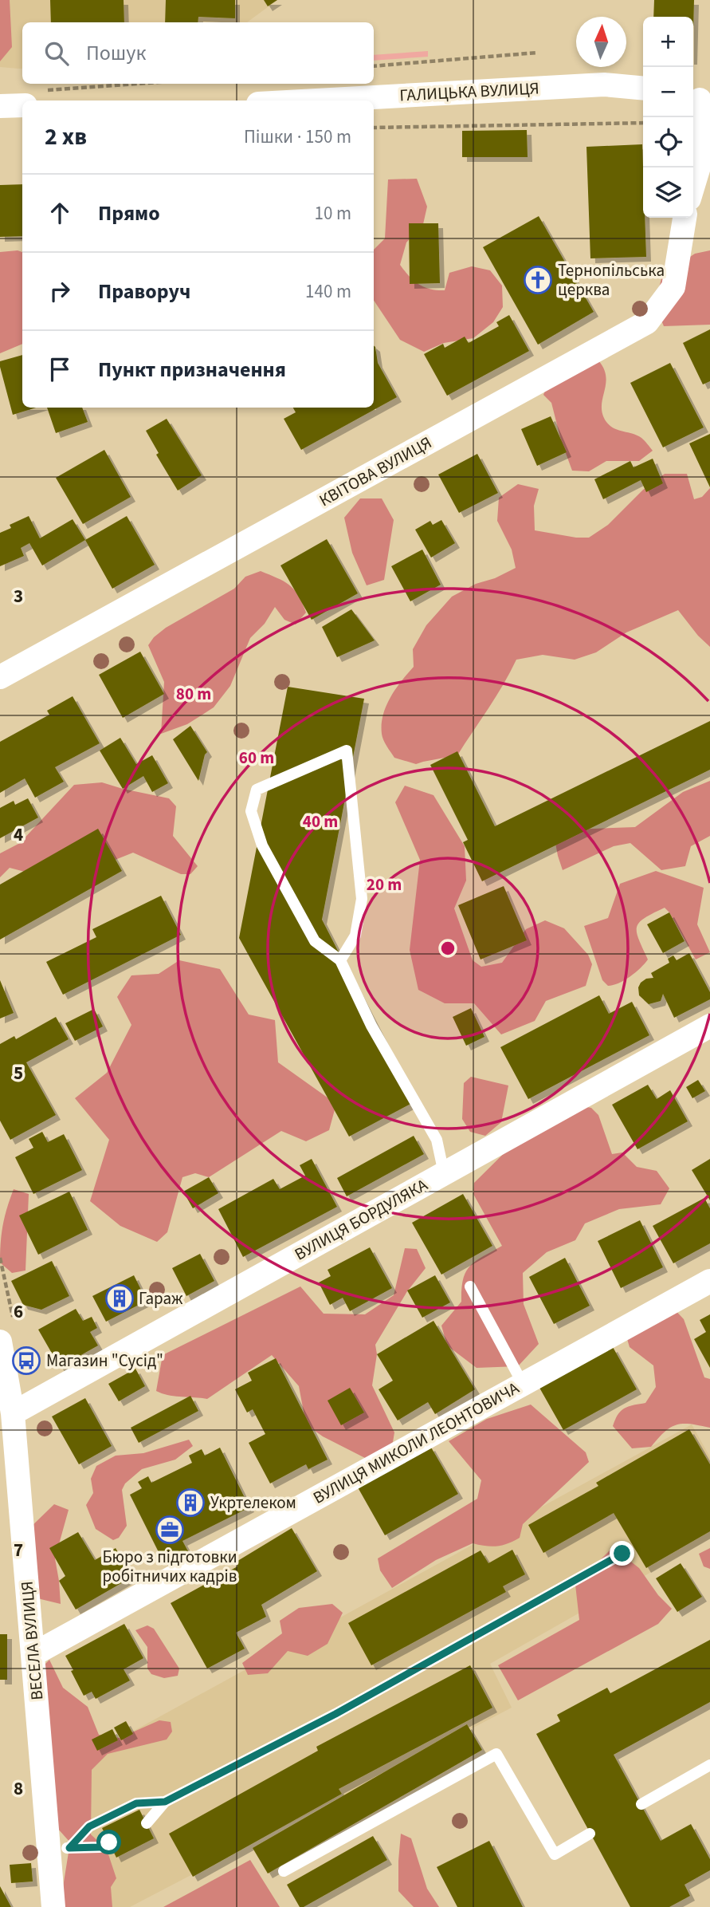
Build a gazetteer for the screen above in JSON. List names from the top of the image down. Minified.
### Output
{"streets":{"street":["ГАЛИЦЬКА ВУЛИЦЯ","КВІТОВА ВУЛИЦЯ","ВУЛИЦЯ БОРДУЛЯКА","ВУЛИЦЯ МИКОЛИ ЛЕОНТОВИЧА","ВЕСЕЛА ВУЛИЦЯ"]},"crossings":[["ВУЛИЦЯ БОРДУЛЯКА","ВЕСЕЛА ВУЛИЦЯ"],["ВУЛИЦЯ МИКОЛИ ЛЕОНТОВИЧА","ВЕСЕЛА ВУЛИЦЯ"]],"places":{"church":["Тернопільська церква"],"building":["Гараж","Укртелеком"],"bus stop":["Магазин \"Сусід\""],"office":["Бюро з підготовки робітничих кадрів"]},"north":"top","page":{"map_buttons":["+","−"],"search":"Пошук","heading":["2 хв","Пішки · 150 m"],"list":[["Прямо","10 m"],["Праворуч","140 m"],"Пункт призначення"]},"grid":{"rows":["3","4","5","6","7","8"]},"rings":["80 m","60 m","40 m","20 m"]}
